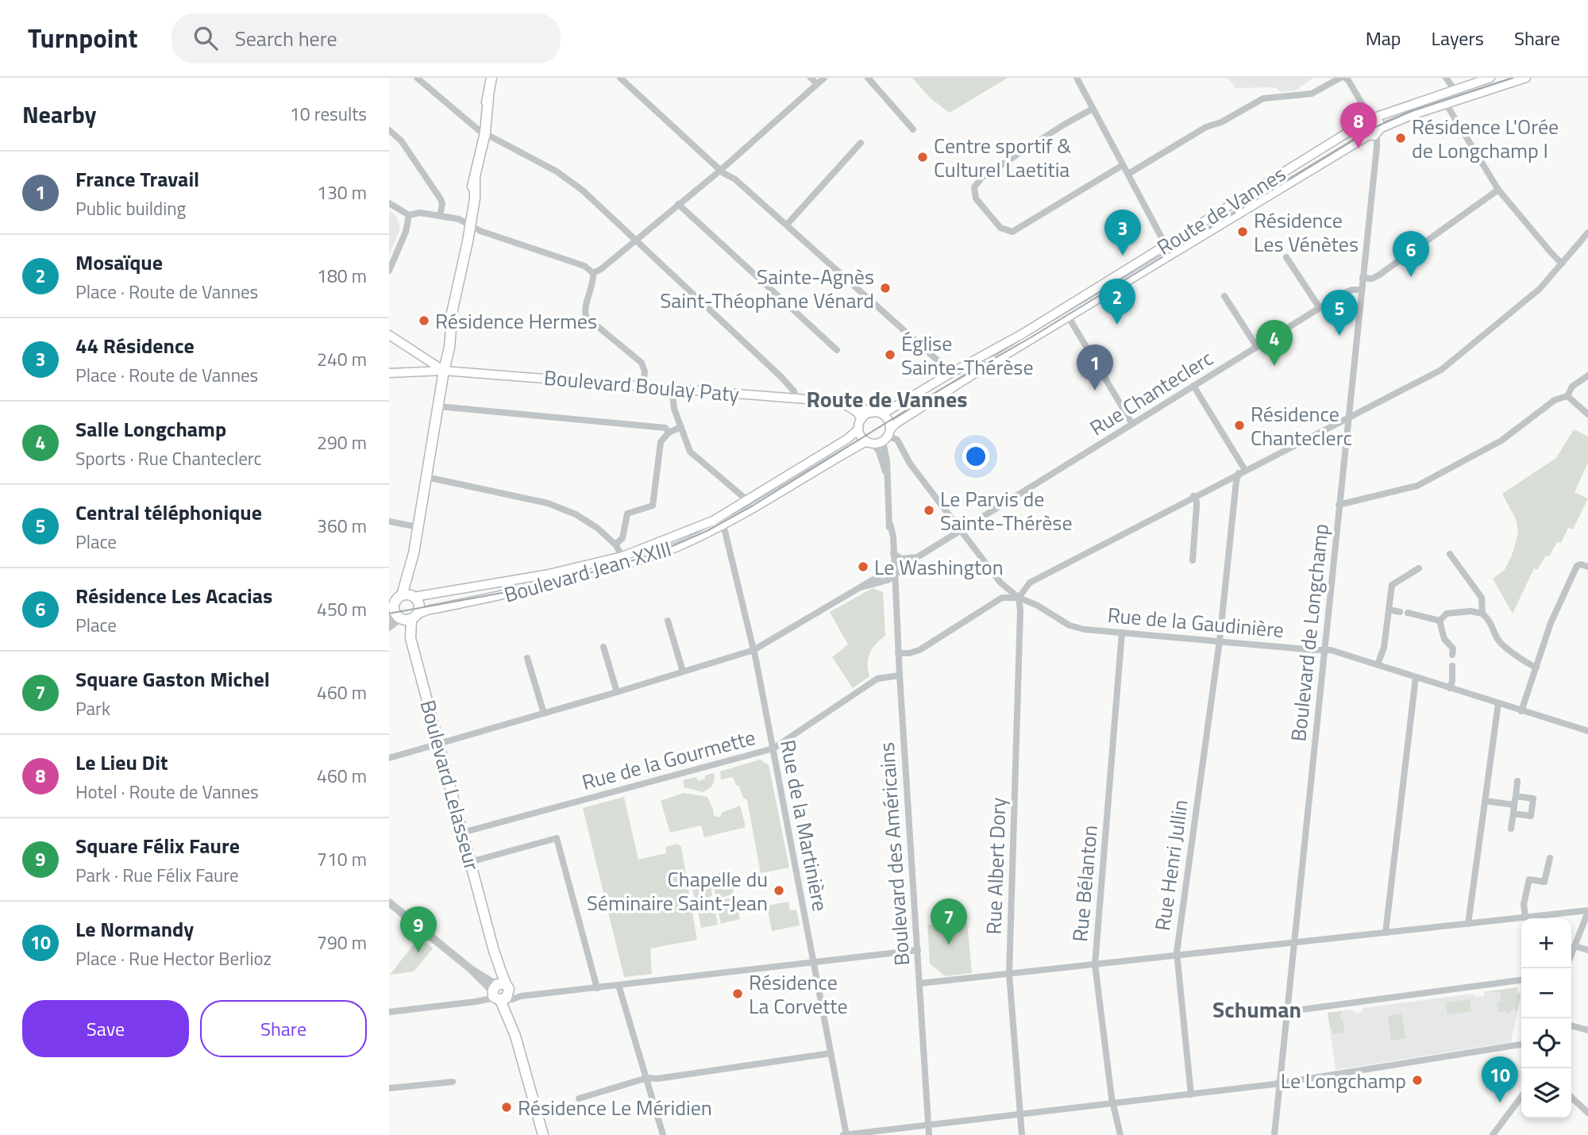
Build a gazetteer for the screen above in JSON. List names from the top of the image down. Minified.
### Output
{"streets":{"main road":["Route de Vannes","Boulevard Boulay Paty","Boulevard Jean XXIII","Boulevard Lelasseur"],"street":["Rue Chanteclerc","Rue de la Gaudinière","Boulevard de Longchamp","Rue de la Gourmette","Rue de la Martinière","Boulevard des Américains","Rue Henri Jullin","Rue Albert Dory","Rue Bélanton"]},"crossings":[["Route de Vannes","Boulevard Boulay Paty"],["Route de Vannes","Boulevard Jean XXIII"],["Route de Vannes","Rue de la Gaudinière"],["Route de Vannes","Boulevard de Longchamp"],["Route de Vannes","Boulevard des Américains"],["Boulevard Boulay Paty","Boulevard Jean XXIII"],["Boulevard Boulay Paty","Rue de la Gaudinière"],["Boulevard Boulay Paty","Boulevard des Américains"],["Rue Chanteclerc","Rue de la Gaudinière"],["Rue Chanteclerc","Boulevard de Longchamp"],["Rue Chanteclerc","Boulevard Lelasseur"],["Rue Chanteclerc","Rue de la Martinière"],["Rue Chanteclerc","Boulevard des Américains"],["Boulevard Jean XXIII","Rue de la Gaudinière"],["Boulevard Jean XXIII","Boulevard Lelasseur"],["Boulevard Jean XXIII","Rue de la Martinière"],["Boulevard Jean XXIII","Boulevard des Américains"],["Rue de la Gaudinière","Boulevard de Longchamp"],["Rue de la Gaudinière","Boulevard des Américains"],["Rue de la Gaudinière","Rue Henri Jullin"],["Rue de la Gaudinière","Rue Albert Dory"],["Rue de la Gaudinière","Rue Bélanton"],["Rue de la Gourmette","Boulevard Lelasseur"],["Rue de la Gourmette","Rue de la Martinière"],["Rue de la Gourmette","Boulevard des Américains"]],"districts":["Route de Vannes","Schuman"],"places":["Résidence L'Orée de Longchamp I","Centre sportif & Culturel Laetitia","Résidence Les Vénètes","Sainte-Agnès Saint-Théophane Vénard","Résidence Hermes","Église Sainte-Thérèse","Résidence Chanteclerc","Le Parvis de Sainte-Thérèse","Le Washington","Chapelle du Séminaire Saint-Jean","Résidence La Corvette","Le Longchamp","Résidence Le Méridien"],"page":{"header":"Turnpoint","search":"Search here","nav":["Map","Layers","Share"],"heading":["Nearby","10 results"],"pins":["8","3","6","2","5","4","1","7","9","10"],"list":[{"mark":"1","name":"France Travail","note":"Public building","value":"130 m"},{"mark":"2","name":"Mosaïque","note":"Place · Route de Vannes","value":"180 m"},{"mark":"3","name":"44 Résidence","note":"Place · Route de Vannes","value":"240 m"},{"mark":"4","name":"Salle Longchamp","note":"Sports · Rue Chanteclerc","value":"290 m"},{"mark":"5","name":"Central téléphonique","note":"Place","value":"360 m"},{"mark":"6","name":"Résidence Les Acacias","note":"Place","value":"450 m"},{"mark":"7","name":"Square Gaston Michel","note":"Park","value":"460 m"},{"mark":"8","name":"Le Lieu Dit","note":"Hotel · Route de Vannes","value":"460 m"},{"mark":"9","name":"Square Félix Faure","note":"Park · Rue Félix Faure","value":"710 m"},{"mark":"10","name":"Le Normandy","note":"Place · Rue Hector Berlioz","value":"790 m"}],"map_buttons":["+","−"],"buttons":["Save","Share"]}}
